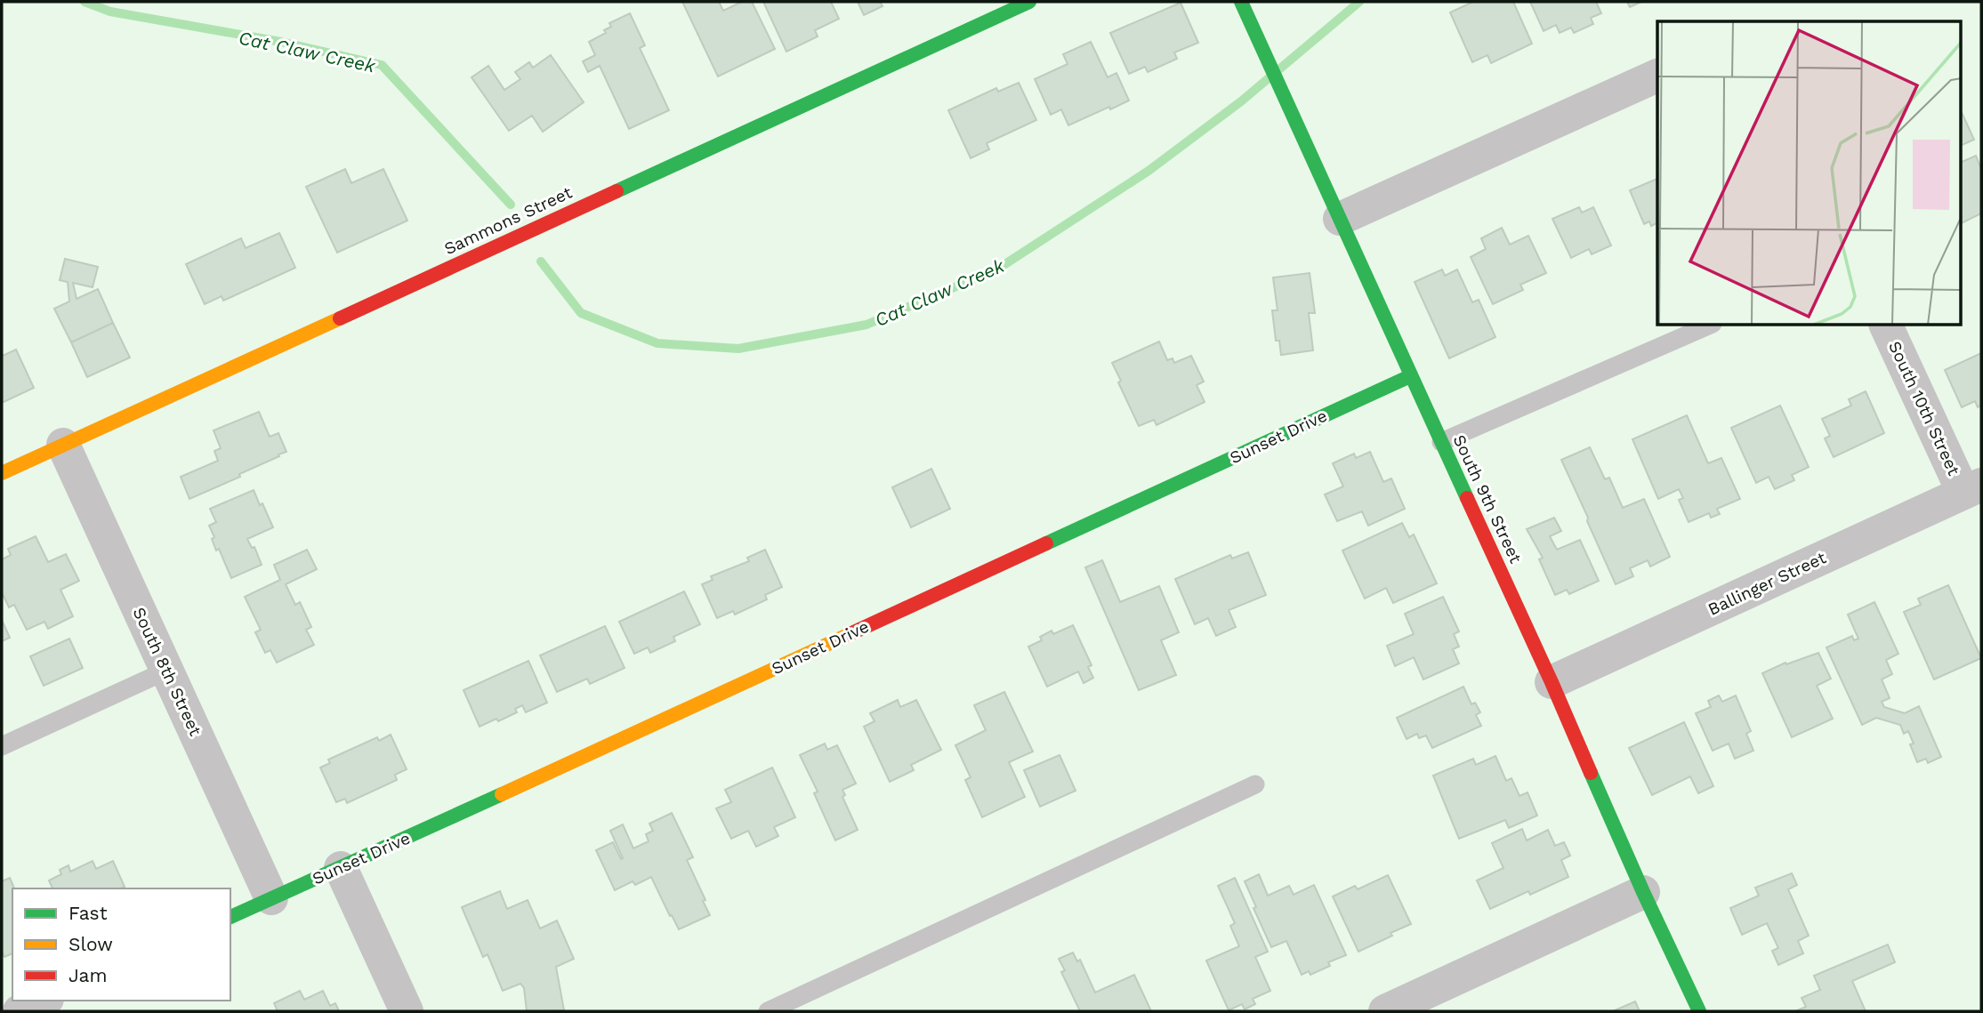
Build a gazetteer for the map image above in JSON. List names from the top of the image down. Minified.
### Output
{"streets":{"street":["Sammons Street","South 10th Street","Sunset Drive","South 9th Street","Ballinger Street","South 8th Street"]},"crossings":[["Sammons Street","South 8th Street"],["South 10th Street","Ballinger Street"],["Sunset Drive","South 9th Street"],["Sunset Drive","South 8th Street"],["South 9th Street","Ballinger Street"]],"water":["Cat Claw Creek"],"legend":["Fast","Slow","Jam"]}
